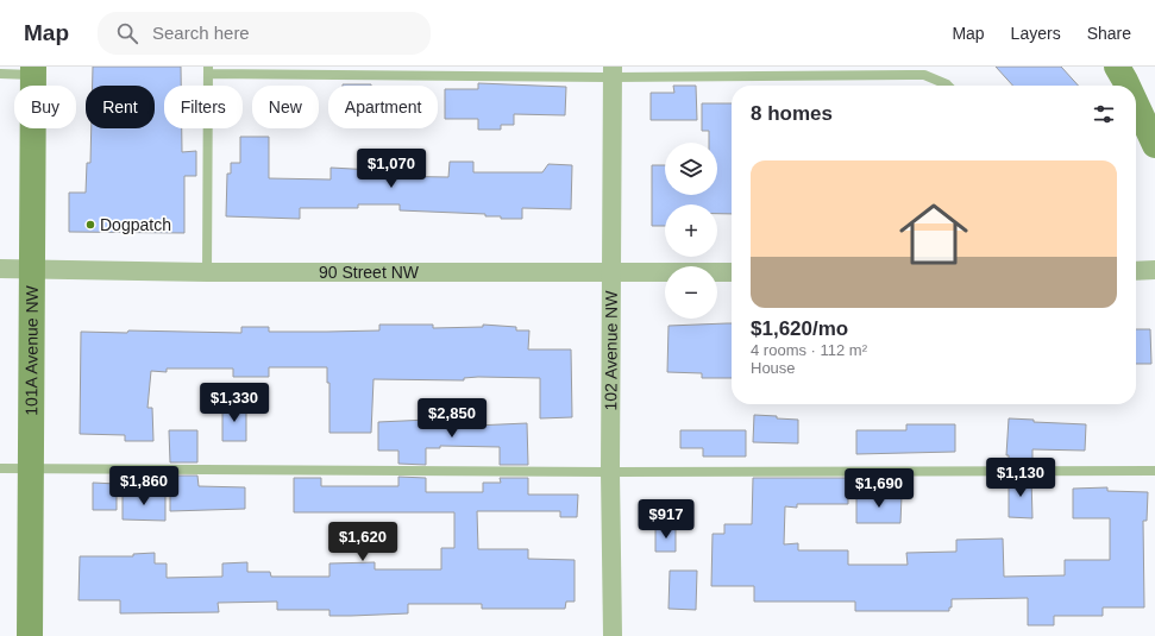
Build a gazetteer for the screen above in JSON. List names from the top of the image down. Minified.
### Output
{"streets":{"street":["90 Street NW","101A Avenue NW","102 Avenue NW"]},"crossings":[["90 Street NW","101A Avenue NW"],["90 Street NW","102 Avenue NW"]],"places":["Dogpatch"],"page":{"header":"Map","search":"Search here","nav":["Map","Layers","Share"],"chip":["Buy","Rent","Filters","New","Apartment"],"heading":"8 homes","map_buttons":["+","−"],"list":[{"name":"$1,620/mo","note":"4 rooms · 112 m² · House"}],"price":["$1,070","$1,330","$2,850","$1,130","$1,860","$1,690","$917","$1,620"]}}
